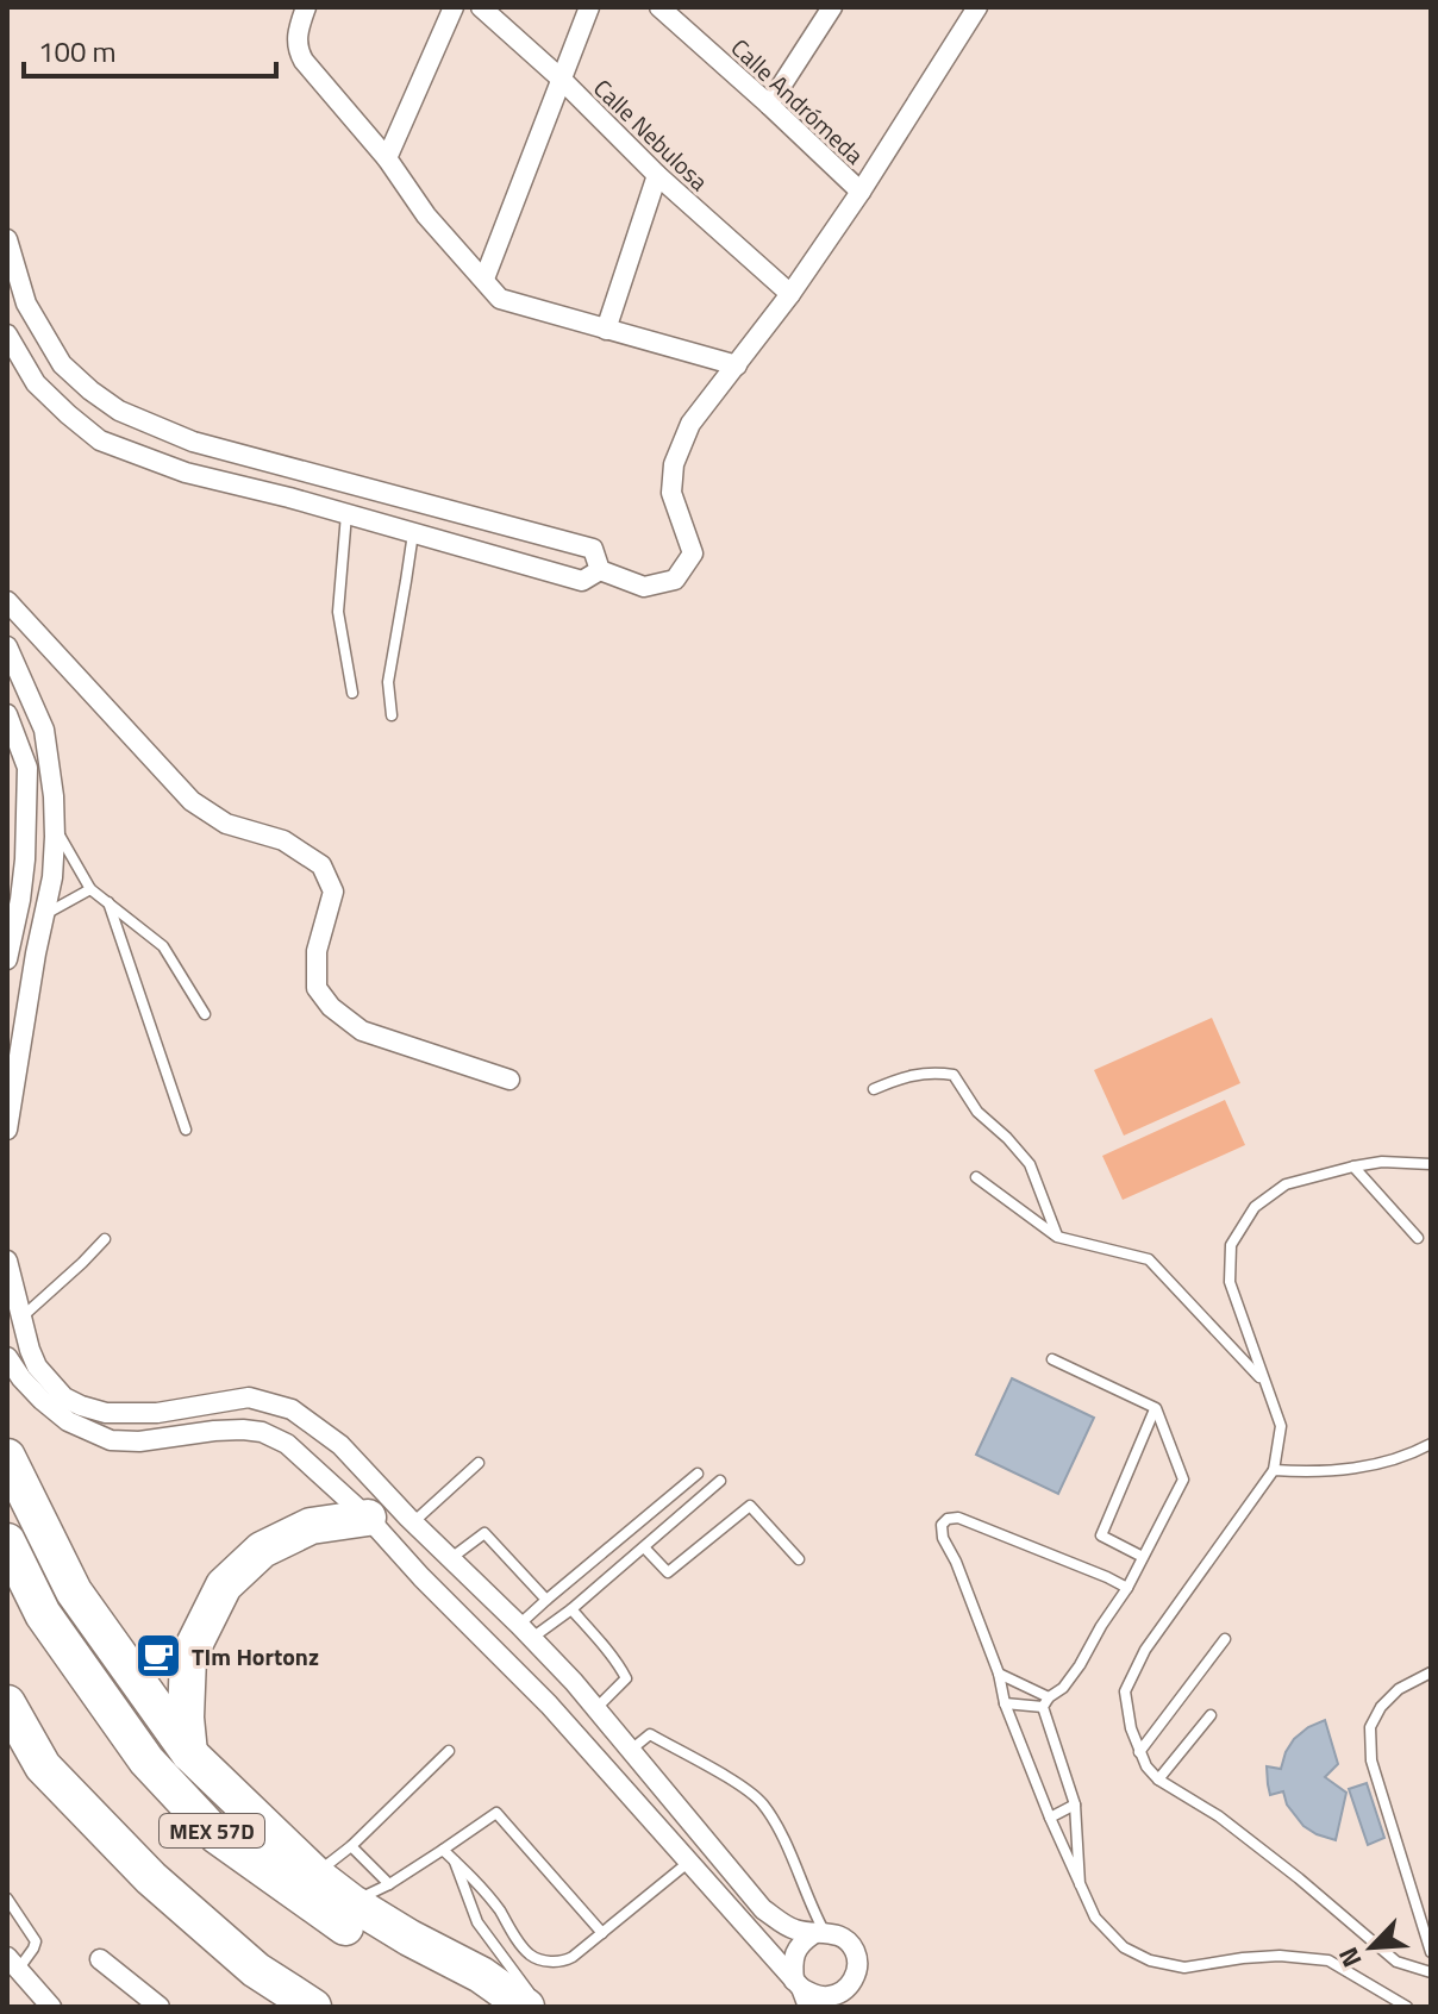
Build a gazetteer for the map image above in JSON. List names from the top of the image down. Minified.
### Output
{"streets":{"highway":["MEX 57D"],"street":["Calle Andrómeda","Calle Nebulosa"]},"places":{"cafe":["TIm Hortonz"]},"scale_bar":"100 m","north":"bottom left"}
